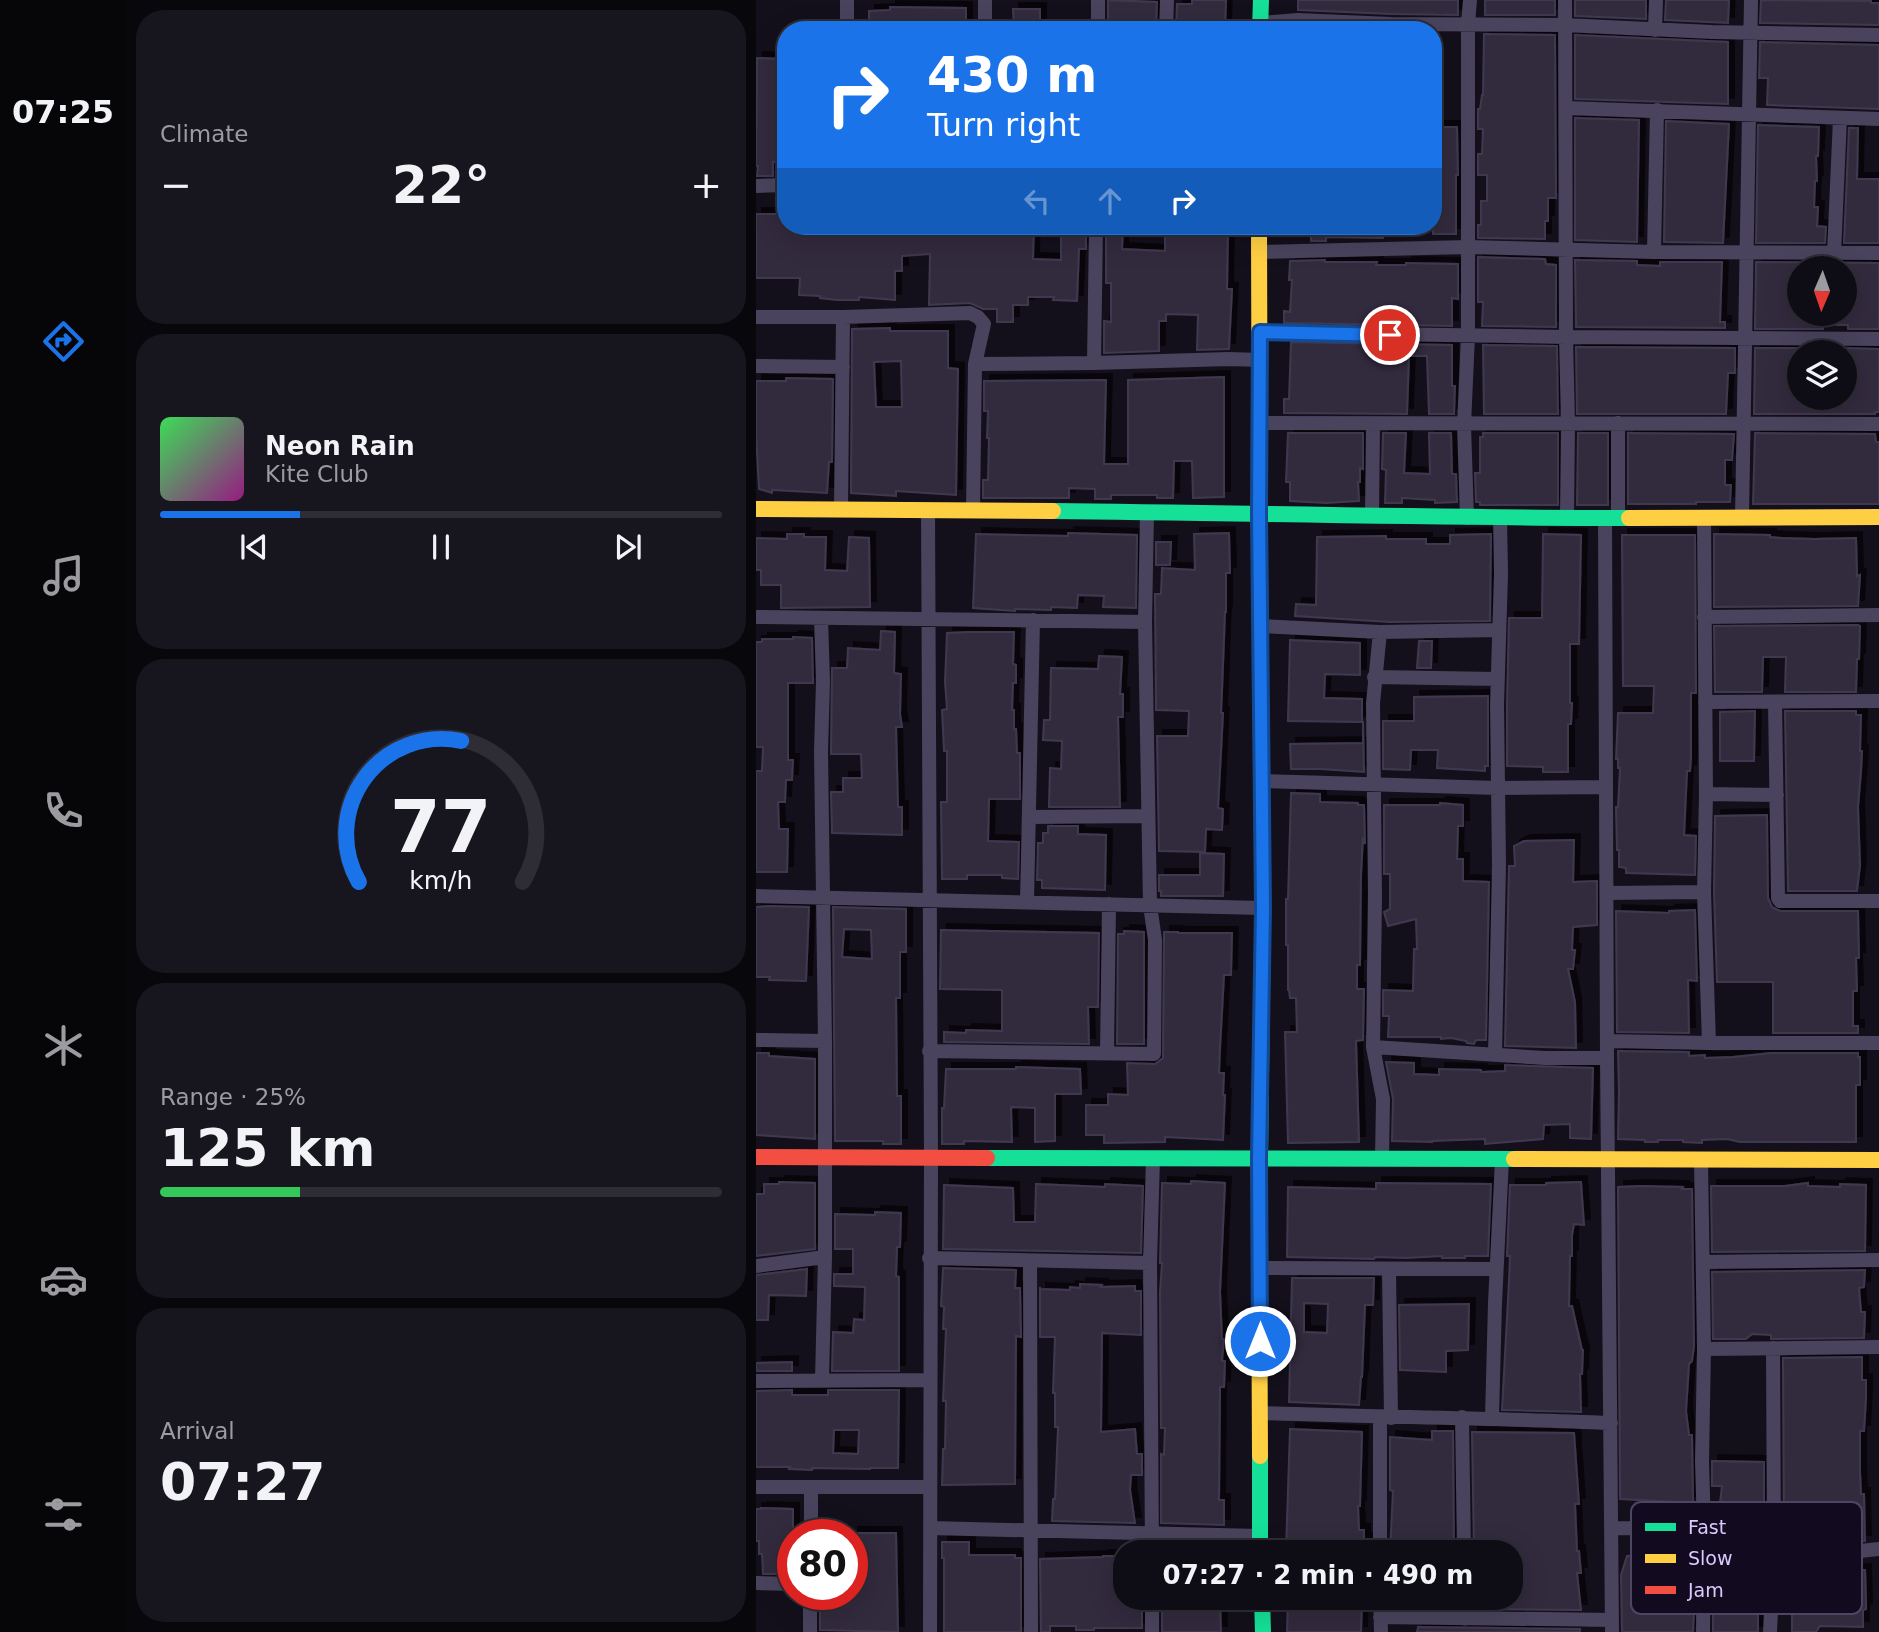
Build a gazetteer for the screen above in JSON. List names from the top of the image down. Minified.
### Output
{"legend":["Fast","Slow","Jam"],"north":"bottom","page":{"tabs":"07:25","tile":["Climate",["Range · 25%","125 km"],["Arrival","07:27"]],"turn":["430 m","Turn right"],"heat":["−","22°","+"],"song":["Neon Rain","Kite Club"],"limit":"80","trip":"07:27 · 2 min · 490 m","gauge":["77","km/h"]}}
